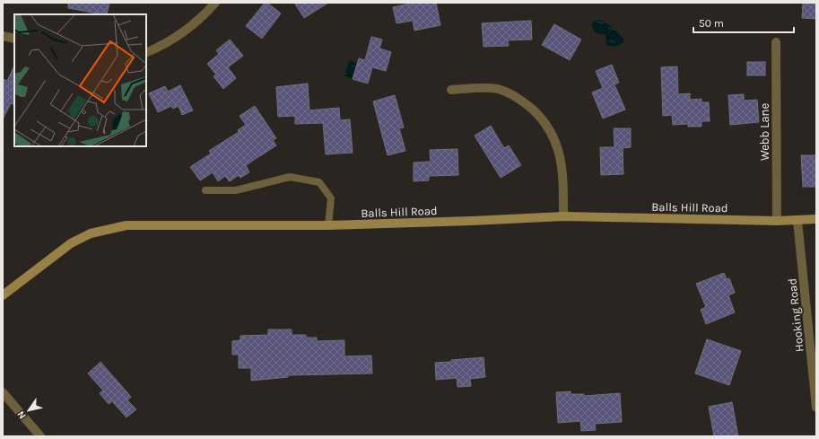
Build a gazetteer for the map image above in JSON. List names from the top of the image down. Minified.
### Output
{"streets":{"street":["Webb Lane","Balls Hill Road","Hooking Road"]},"crossings":[["Webb Lane","Balls Hill Road"],["Balls Hill Road","Hooking Road"]],"scale_bar":"50 m","north":"bottom left"}
